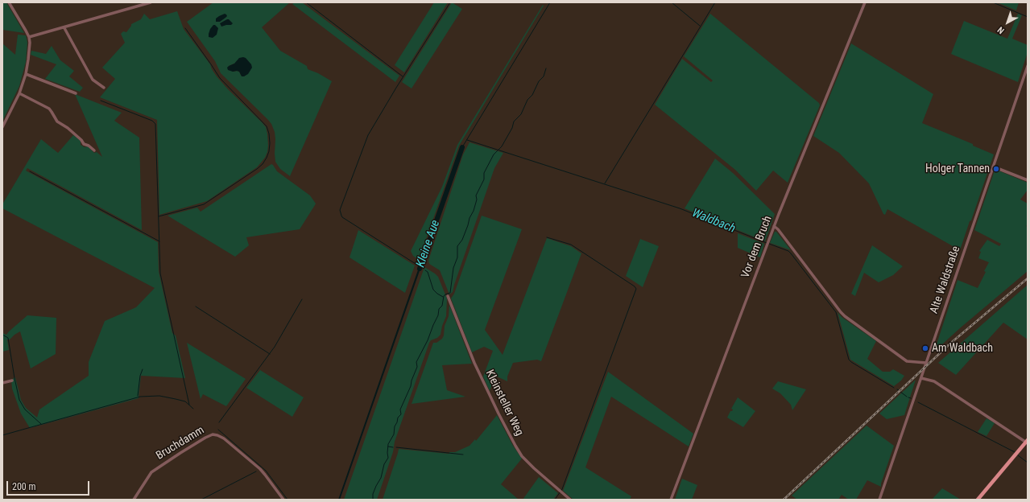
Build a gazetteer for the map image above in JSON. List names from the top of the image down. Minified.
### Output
{"streets":{"street":["Vor dem Bruch","Alte Waldstraße","Kleinsteller Weg","Bruchdamm"]},"water":["Waldbach","Kleine Aue"],"places":["Holger Tannen","Am Waldbach"],"scale_bar":"200 m","north":"bottom left"}
